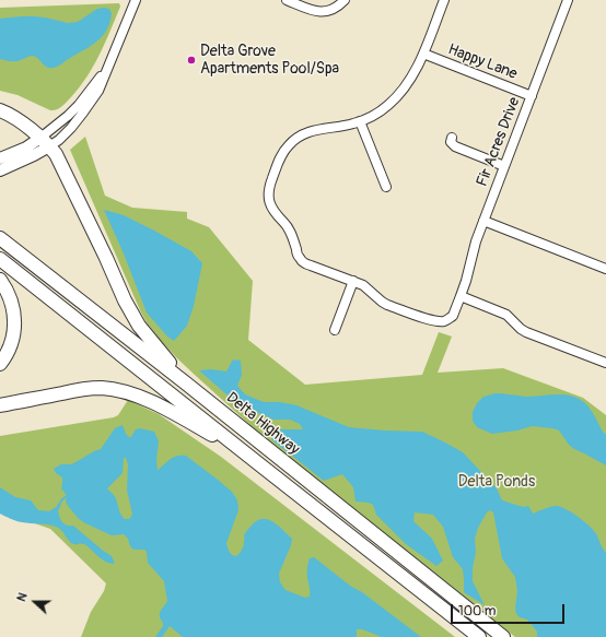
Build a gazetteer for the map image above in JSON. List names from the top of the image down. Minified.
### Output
{"streets":{"highway":["Delta Highway"],"street":["Happy Lane","Fir Acres Drive"]},"crossings":[["Happy Lane","Fir Acres Drive"]],"parks":["Delta Ponds"],"places":["Delta Grove Apartments Pool/Spa"],"scale_bar":"100 m","north":"left"}
